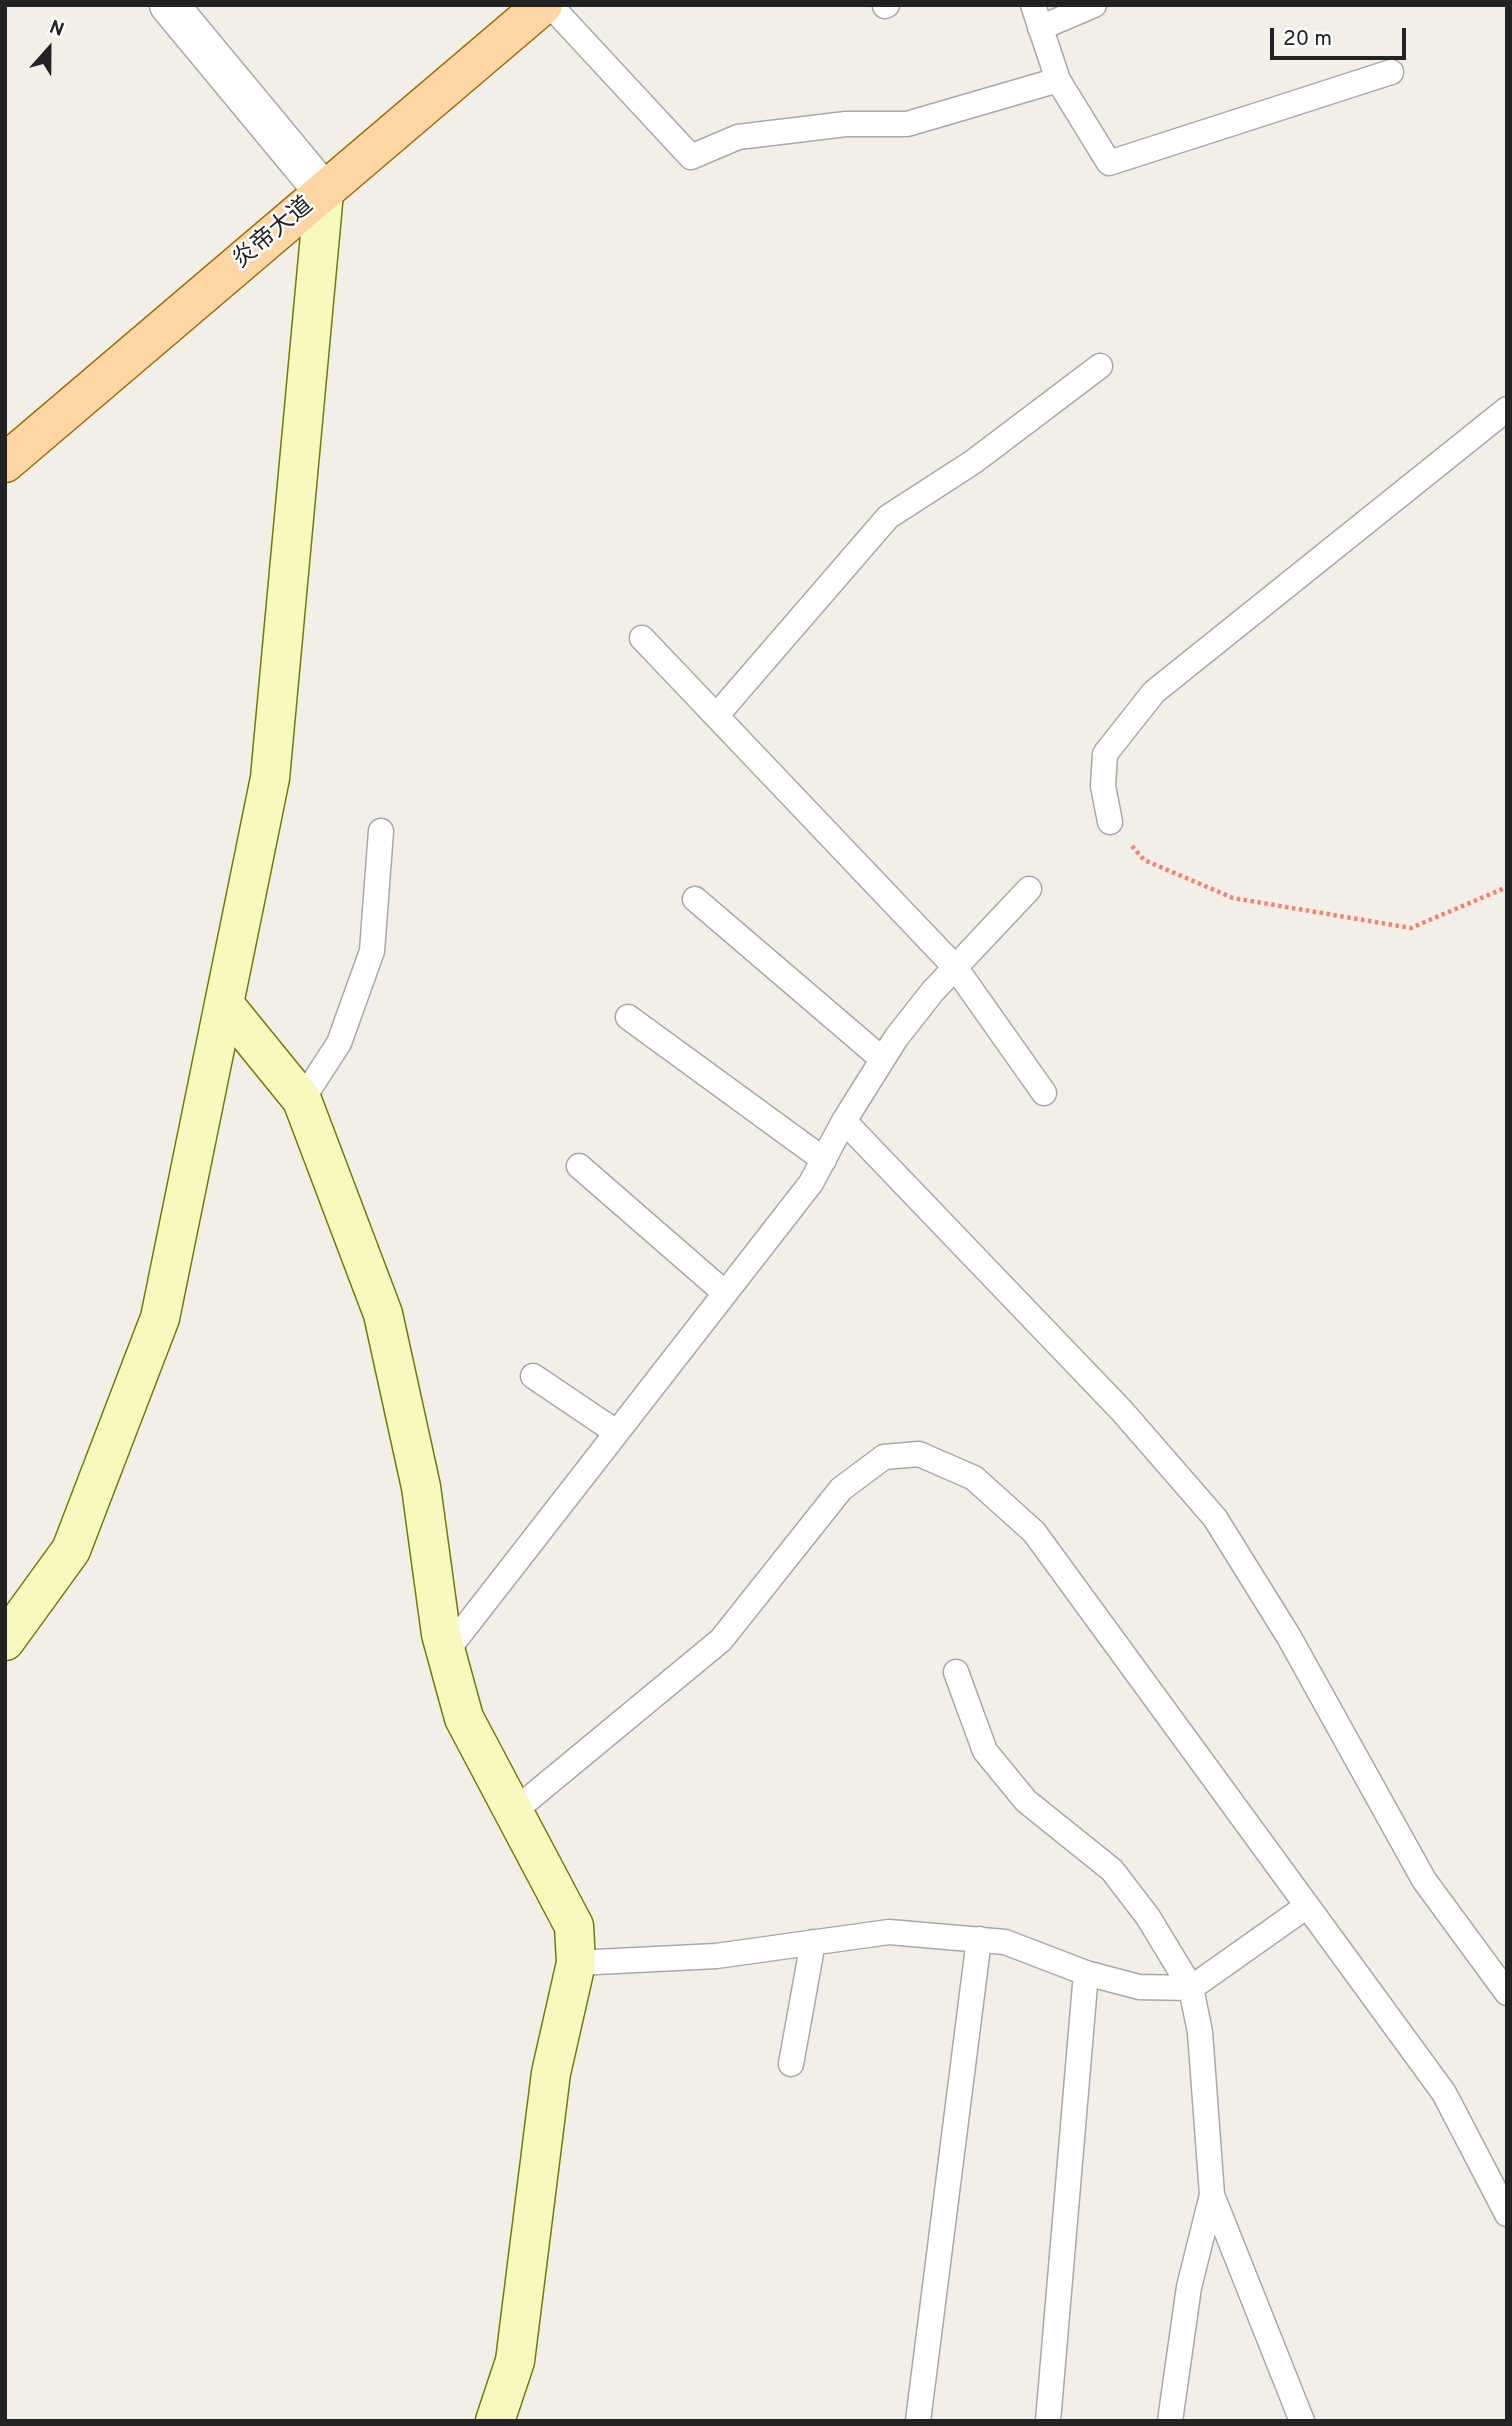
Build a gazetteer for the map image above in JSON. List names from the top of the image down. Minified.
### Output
{"streets":{"main road":["炎帝大道"]},"scale_bar":"20 m","north":"top"}
